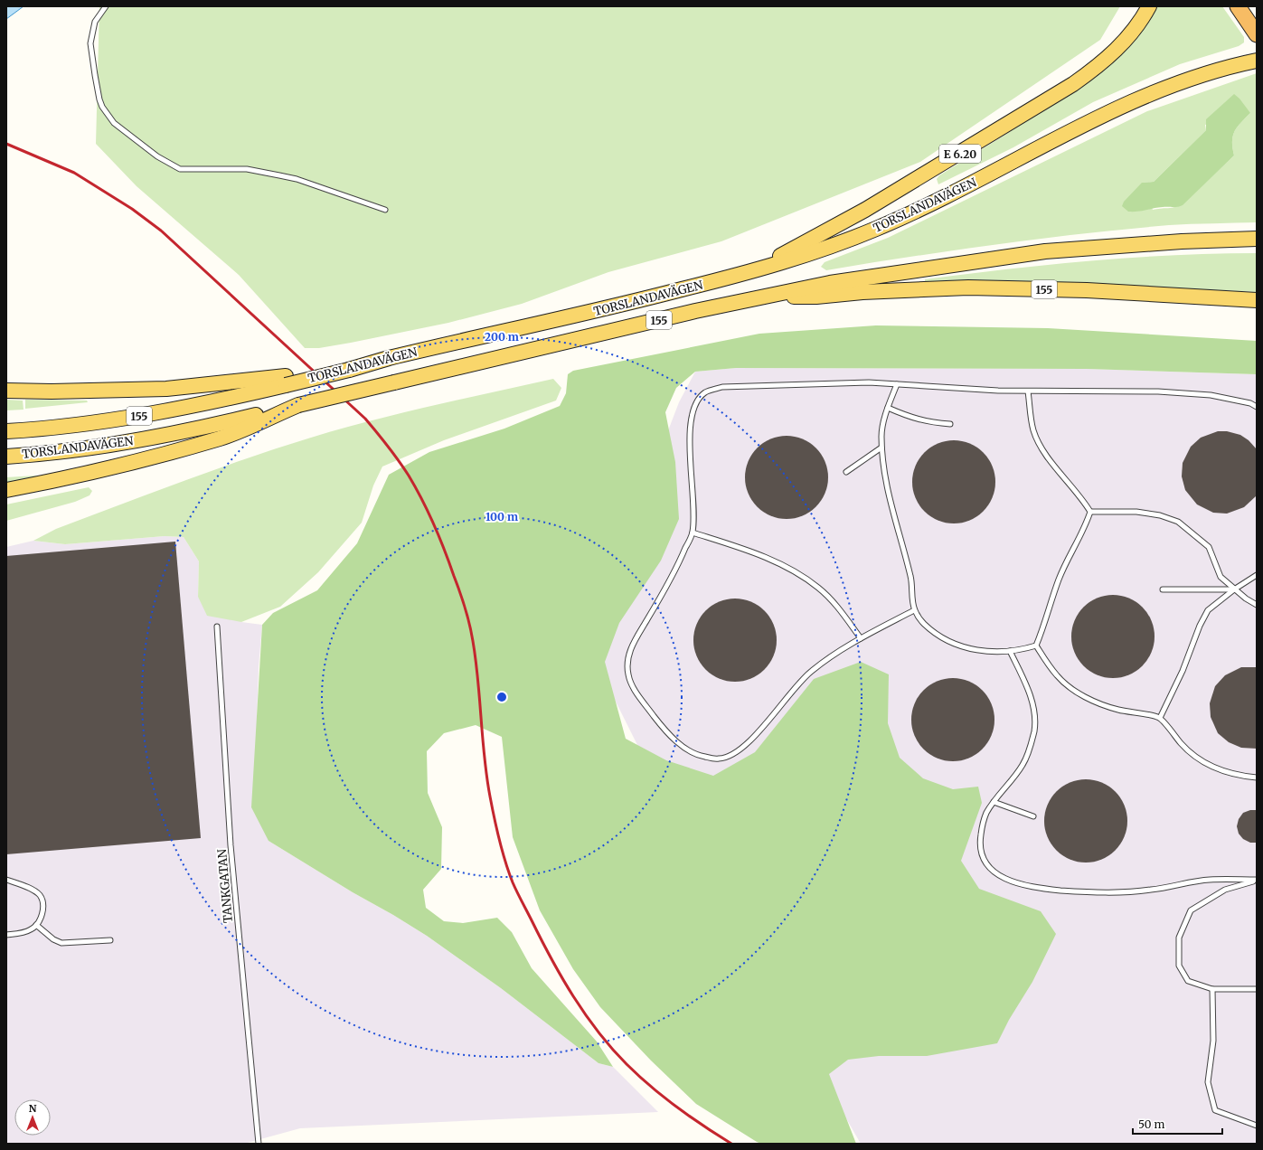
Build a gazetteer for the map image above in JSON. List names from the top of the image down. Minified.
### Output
{"streets":{"main road":["E 6.20","TORSLANDAVÄGEN","155"],"lane":["TANKGATAN"]},"crossings":[["E 6.20","TORSLANDAVÄGEN"],["TORSLANDAVÄGEN","155"]],"scale_bar":"50 m","north":"top","rings":["200 m","100 m"]}
